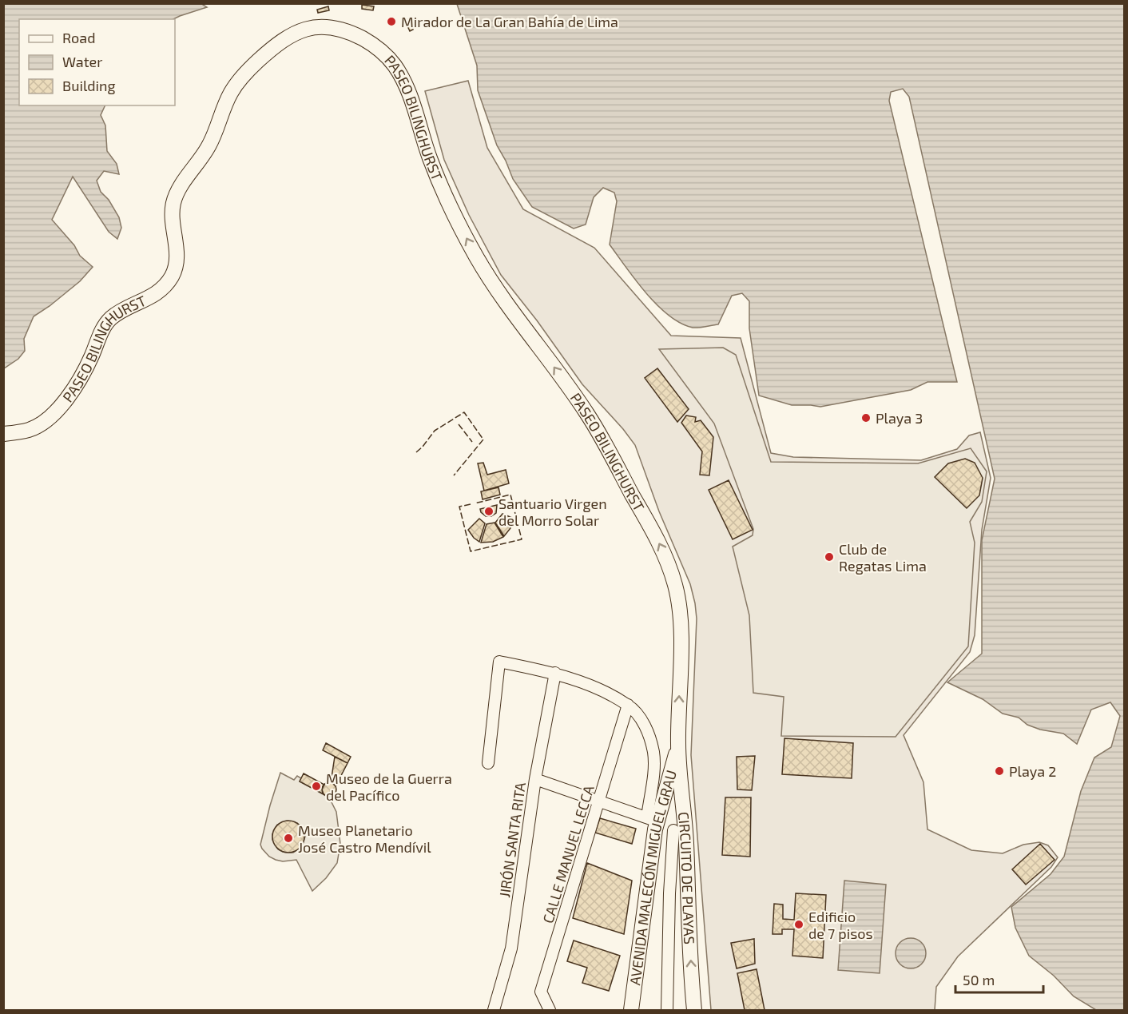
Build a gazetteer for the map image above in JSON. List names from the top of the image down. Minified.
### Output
{"streets":{"main road":["PASEO BILINGHURST","AVENIDA MALECÓN MIGUEL GRAU","CIRCUITO DE PLAYAS"],"street":["JIRÓN SANTA RITA","CALLE MANUEL LECCA"]},"crossings":[["PASEO BILINGHURST","AVENIDA MALECÓN MIGUEL GRAU"],["PASEO BILINGHURST","CIRCUITO DE PLAYAS"],["AVENIDA MALECÓN MIGUEL GRAU","CIRCUITO DE PLAYAS"]],"one_way":["CIRCUITO DE PLAYAS"],"places":["Mirador de La Gran Bahía de Lima","Playa 3","Santuario Virgen del Morro Solar","Club de Regatas Lima","Playa 2","Museo de la Guerra del Pacífico","Museo Planetario José Castro Mendívil","Edificio de 7 pisos"],"legend":["Road","Water","Building"],"scale_bar":"50 m"}
